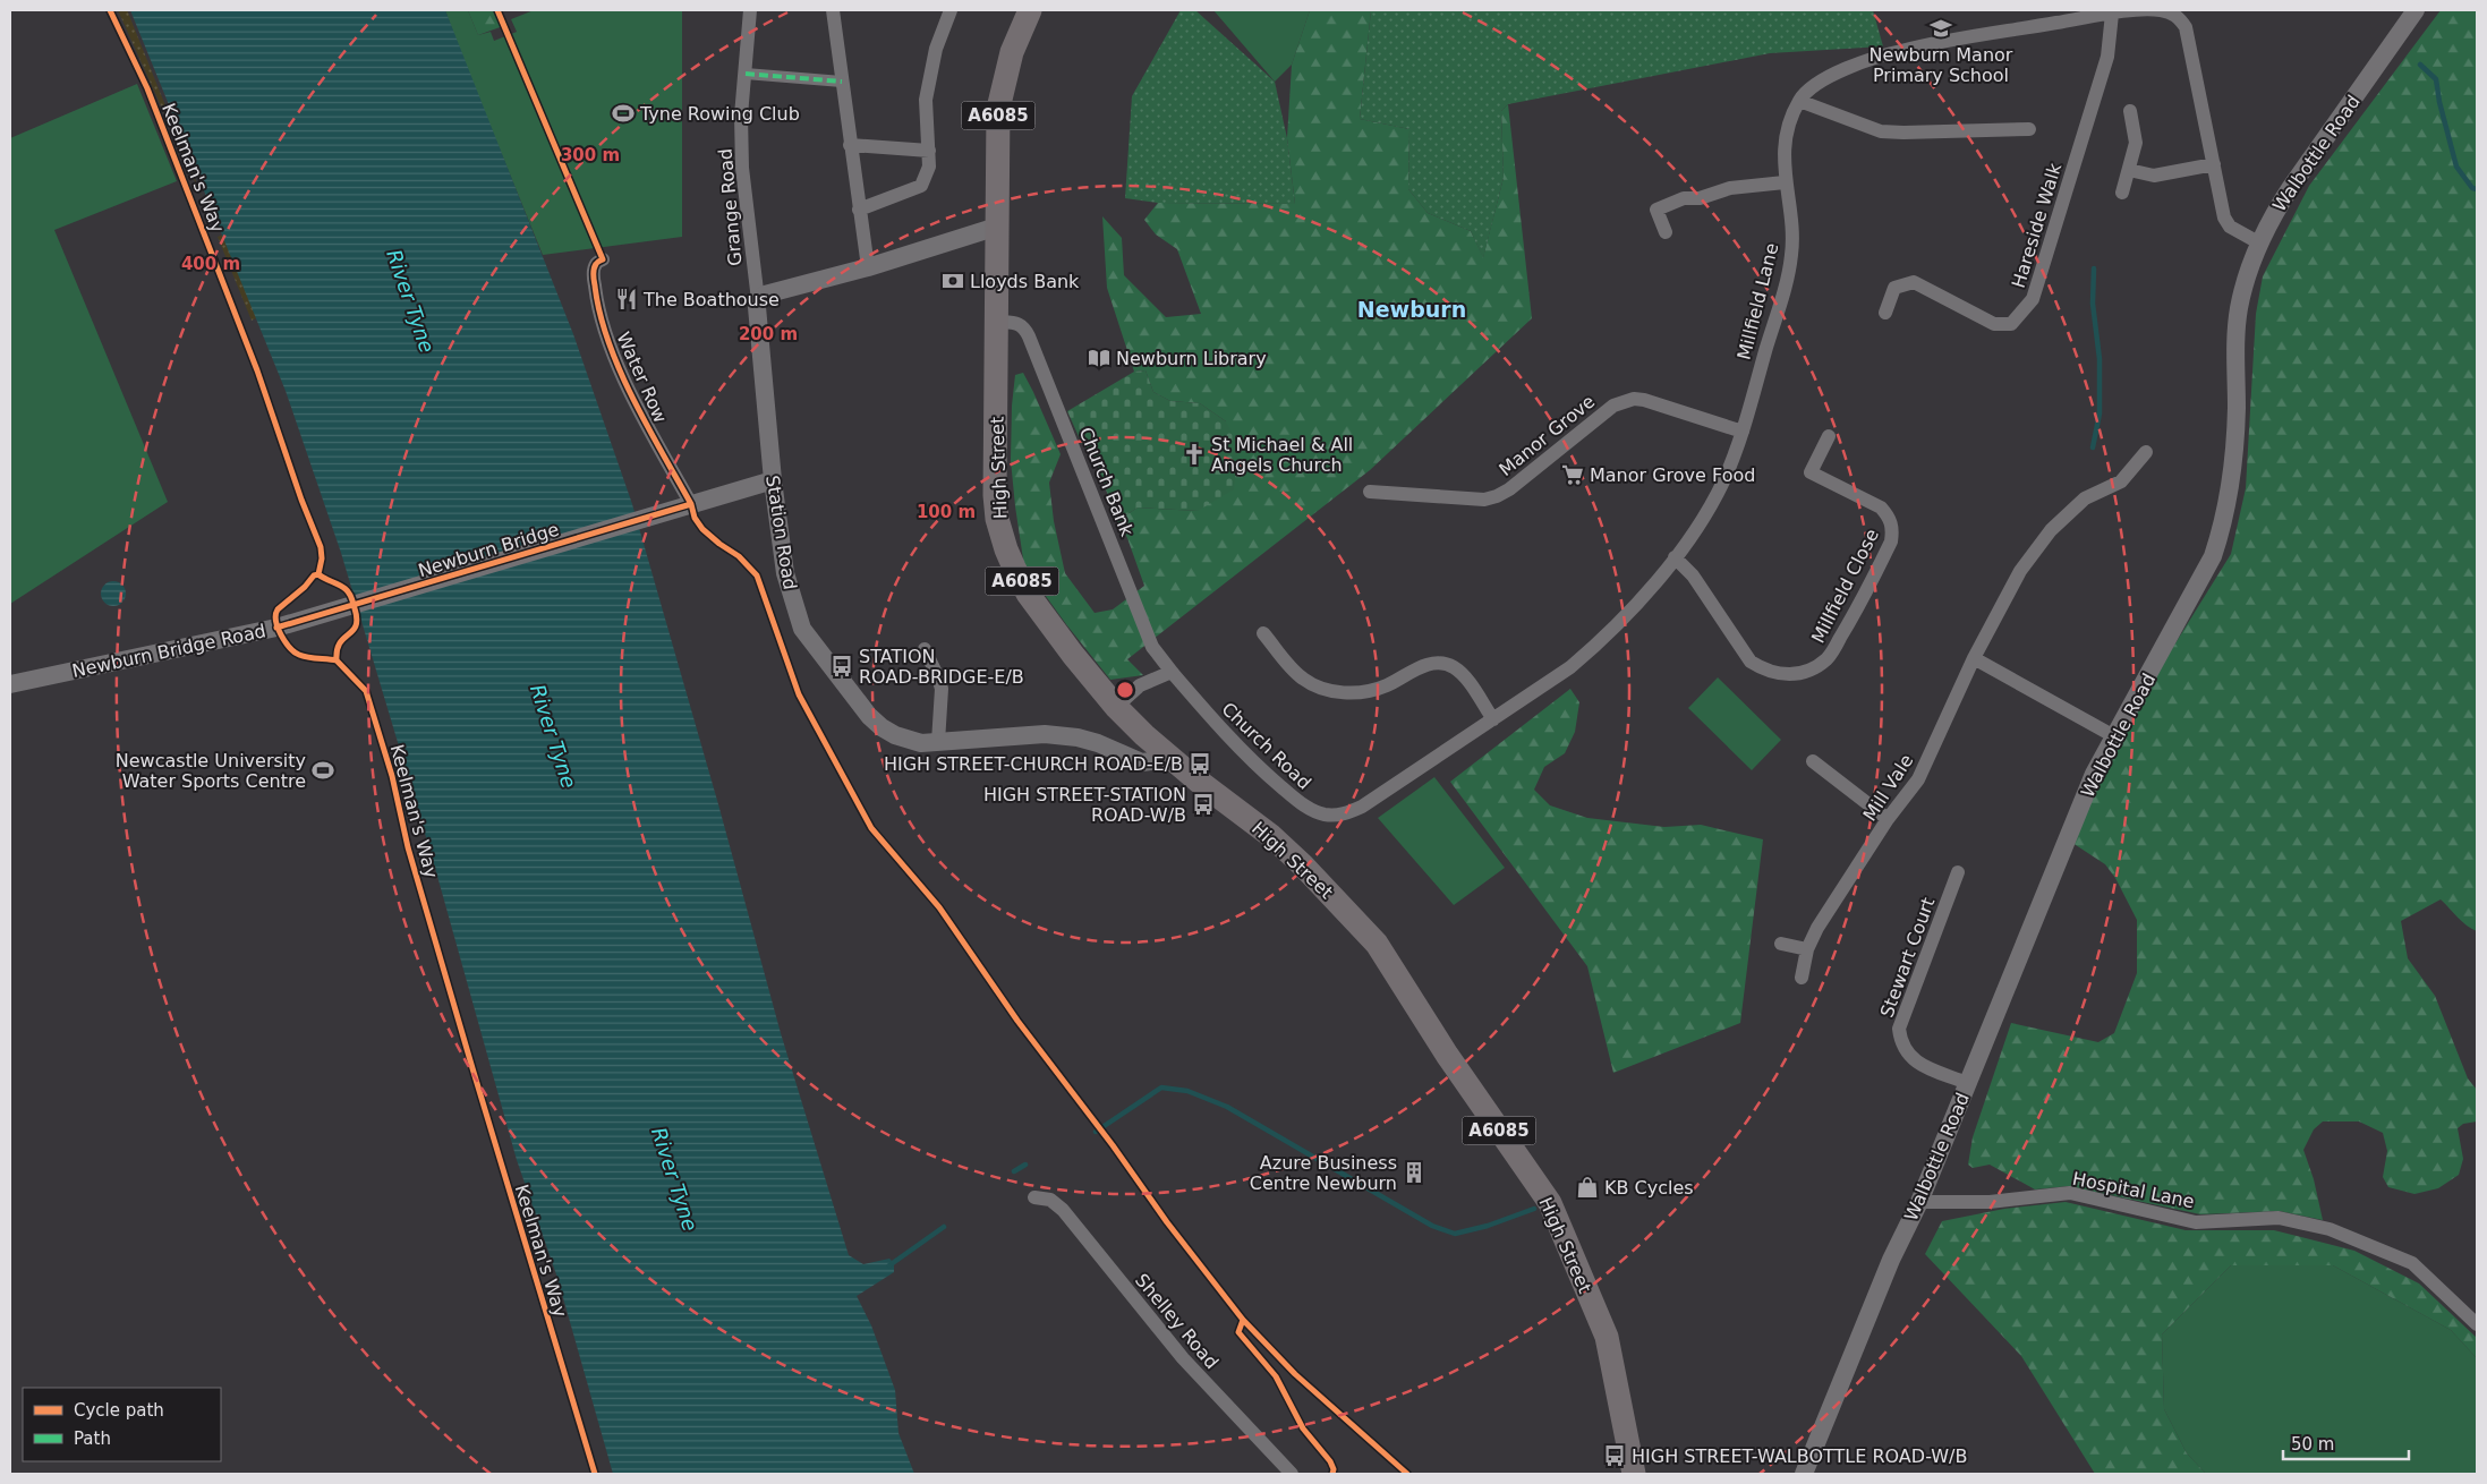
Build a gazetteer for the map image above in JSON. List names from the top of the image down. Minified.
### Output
{"streets":{"main road":["A6085","High Street"],"street":["Walbottle Road","Grange Road","Hareside Walk","Millfield Lane","Water Row","Manor Grove","Church Bank","Station Road","Newburn Bridge","Millfield Close","Newburn Bridge Road","Church Road","Mill Vale","Stewart Court","Hospital Lane","Shelley Road"],"cycle path":["Keelman's Way"]},"crossings":[["A6085","High Street"],["Walbottle Road","Stewart Court"],["Walbottle Road","Hospital Lane"],["Grange Road","Station Road"],["Hareside Walk","Millfield Lane"],["Millfield Lane","Manor Grove"],["Millfield Lane","Millfield Close"],["Millfield Lane","Church Road"],["Water Row","Newburn Bridge"],["High Street","Church Bank"],["High Street","Station Road"],["Church Bank","Church Road"],["Newburn Bridge","Newburn Bridge Road"]],"districts":["Newburn"],"water":["River Tyne"],"places":{"school or university":["Newburn Manor Primary School"],"sports":["Tyne Rowing Club","Newcastle University Water Sports Centre"],"bank":["Lloyds Bank"],"restaurant":["The Boathouse"],"library":["Newburn Library"],"church":["St Michael & All Angels Church"],"supermarket":["Manor Grove Food"],"bus stop":["STATION ROAD-BRIDGE-E/B","HIGH STREET-CHURCH ROAD-E/B","HIGH STREET-STATION ROAD-W/B","HIGH STREET-WALBOTTLE ROAD-W/B"],"building":["Azure Business Centre Newburn"],"shop":["KB Cycles"]},"legend":["Cycle path","Path"],"scale_bar":"50 m","rings":["300 m","400 m","200 m","100 m"]}
